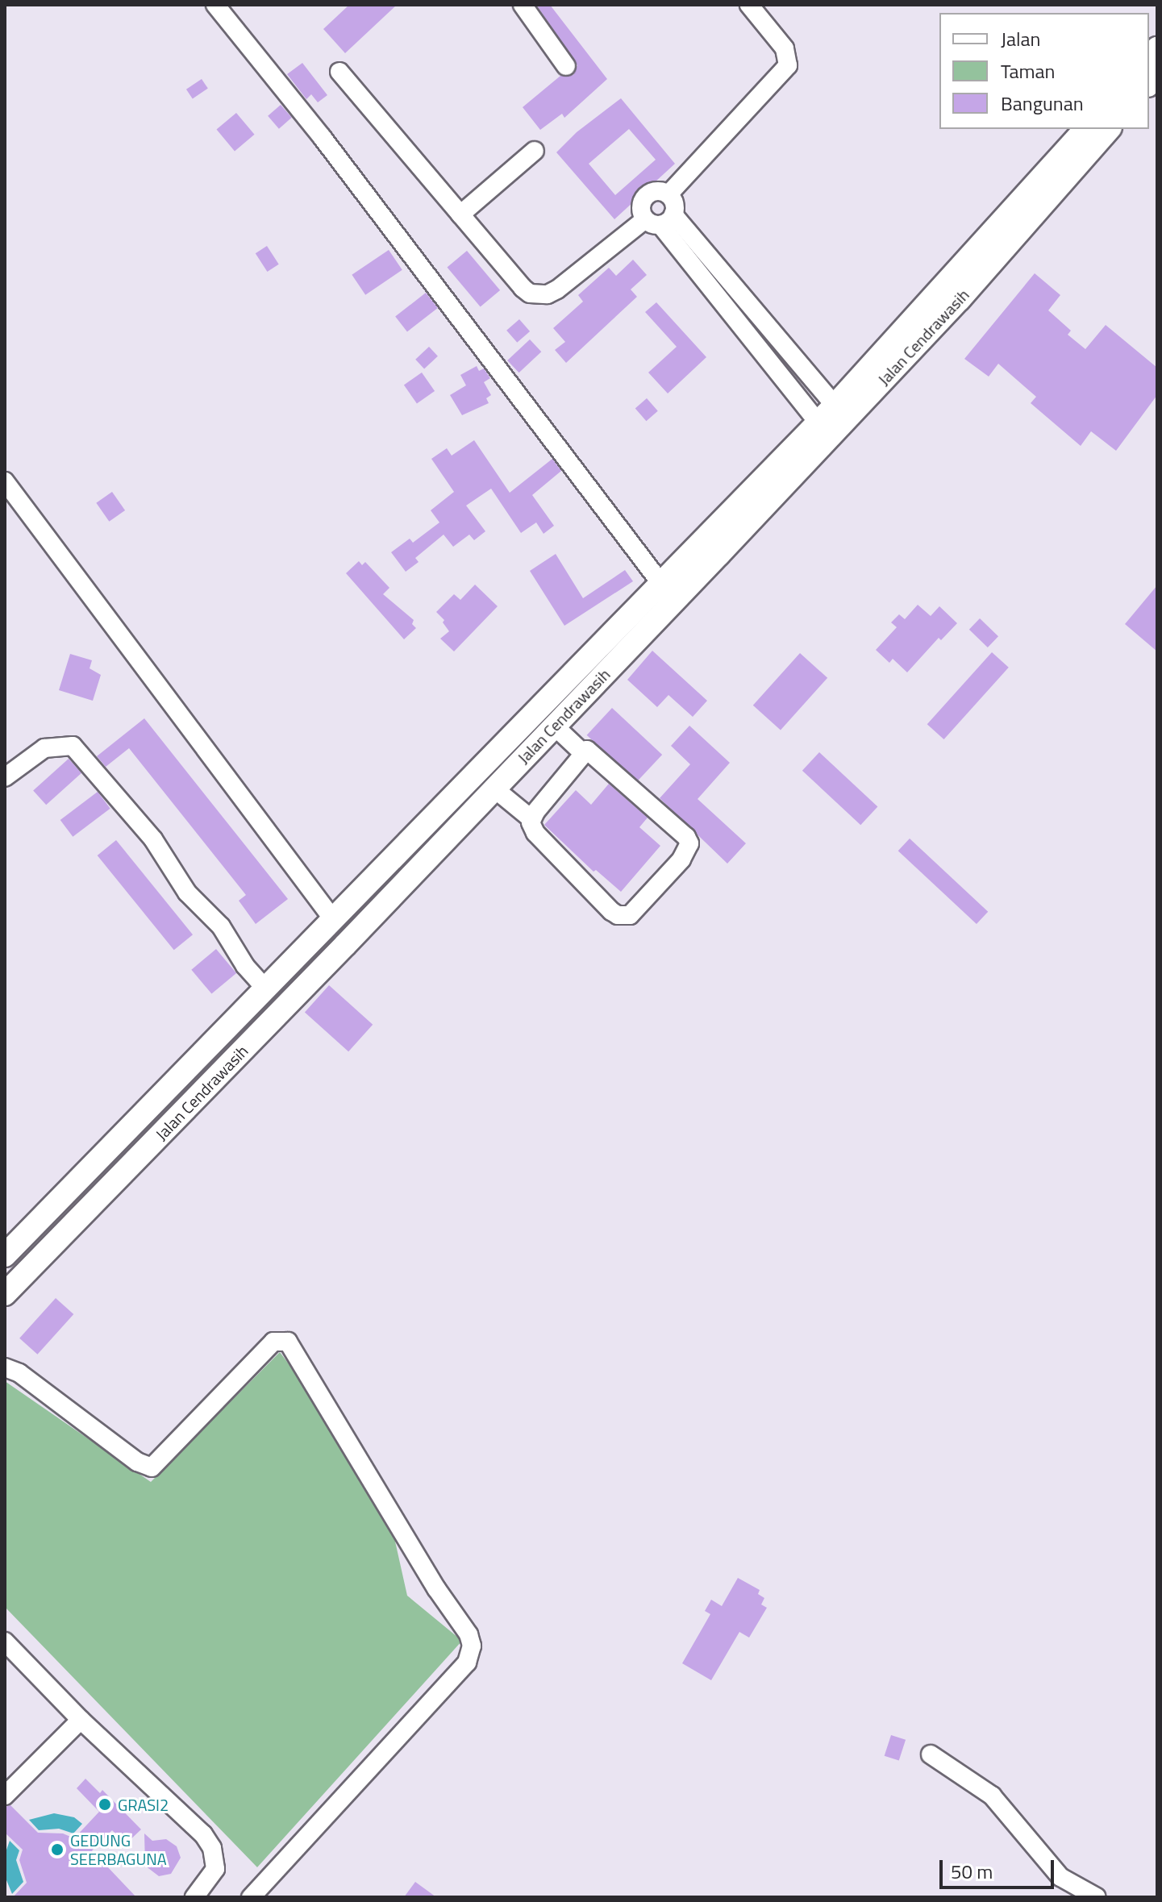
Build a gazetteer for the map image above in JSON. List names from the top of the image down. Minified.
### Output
{"streets":{"main road":["Jalan Cendrawasih"]},"places":["GRASI2","GEDUNG SEERBAGUNA"],"legend":["Jalan","Taman","Bangunan"],"scale_bar":"50 m"}
